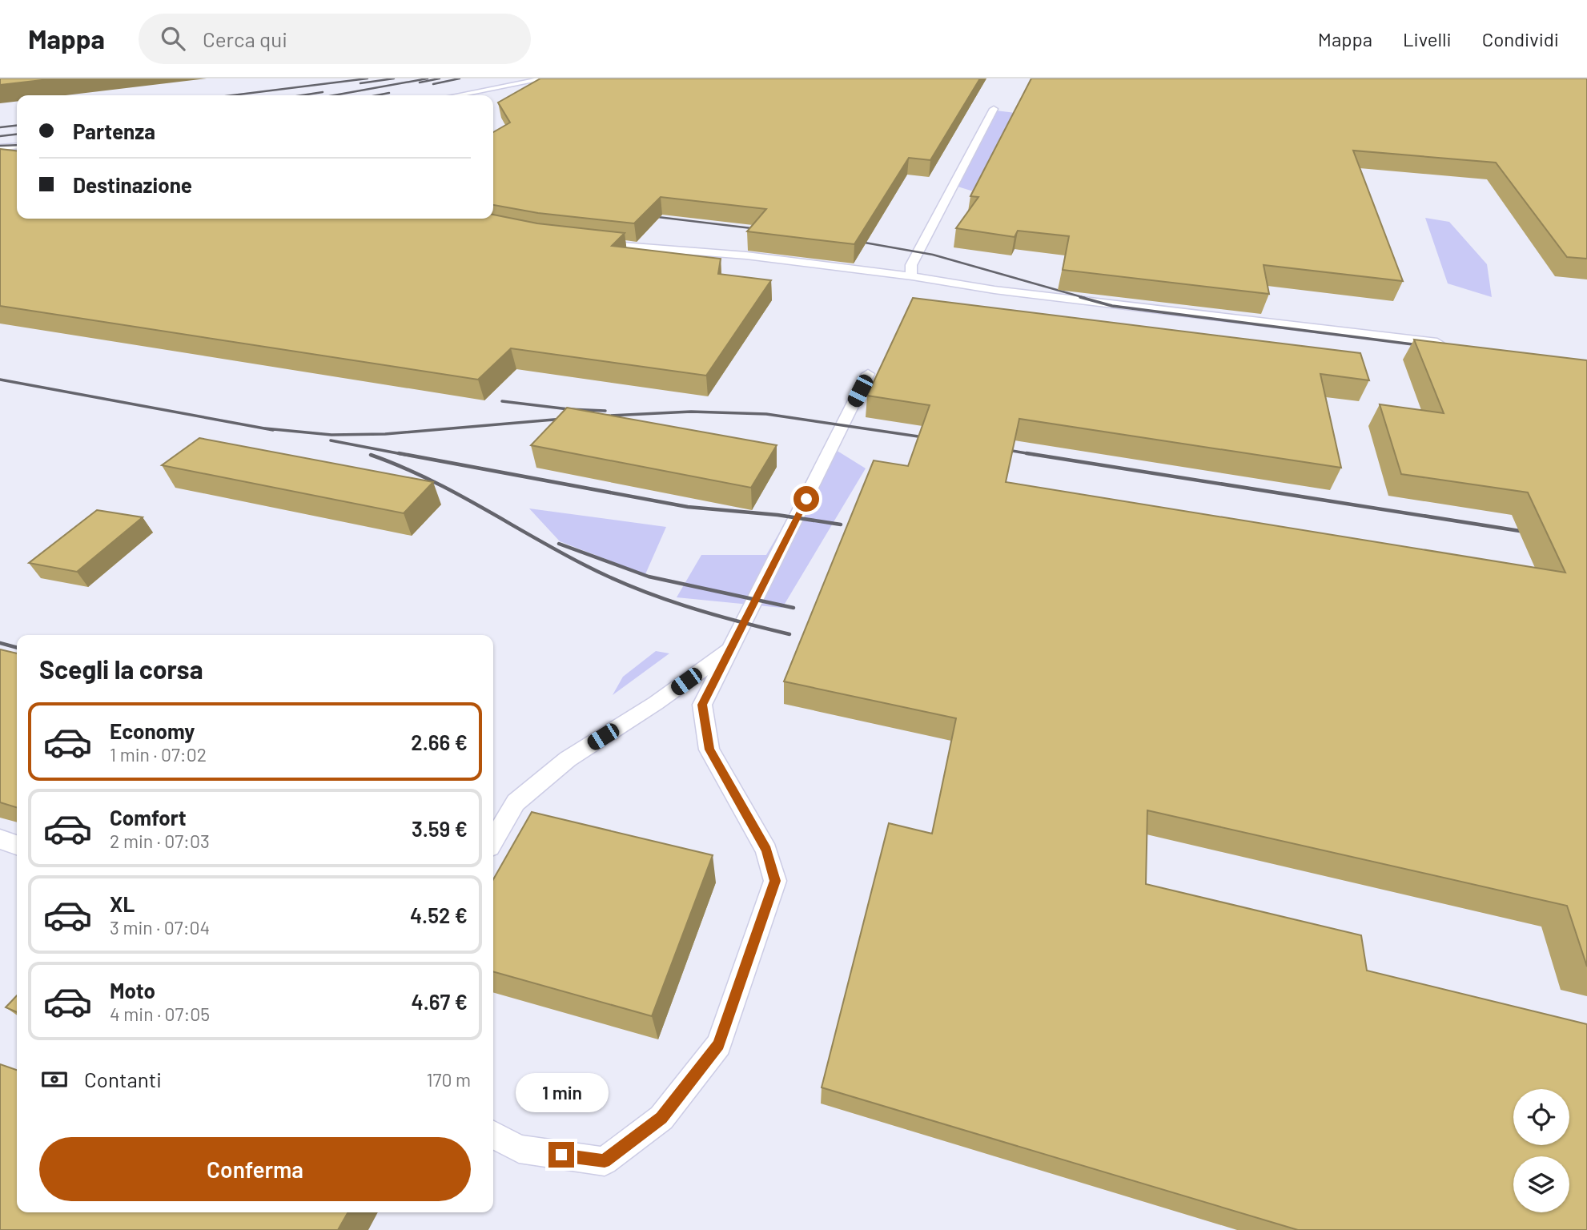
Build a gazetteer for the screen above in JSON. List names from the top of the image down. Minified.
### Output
{"page":{"header":"Mappa","search":"Cerca qui","nav":["Mappa","Livelli","Condividi"],"banner":["Partenza","Destinazione"],"heading":"Scegli la corsa","list":[{"name":"Economy","note":"1 min · 07:02","value":"2.66 €"},{"name":"Comfort","note":"2 min · 07:03","value":"3.59 €"},{"name":"XL","note":"3 min · 07:04","value":"4.52 €"},{"name":"Moto","note":"4 min · 07:05","value":"4.67 €"}],"pay":["Contanti","170 m"],"bubble":"1 min","buttons":"Conferma"}}
